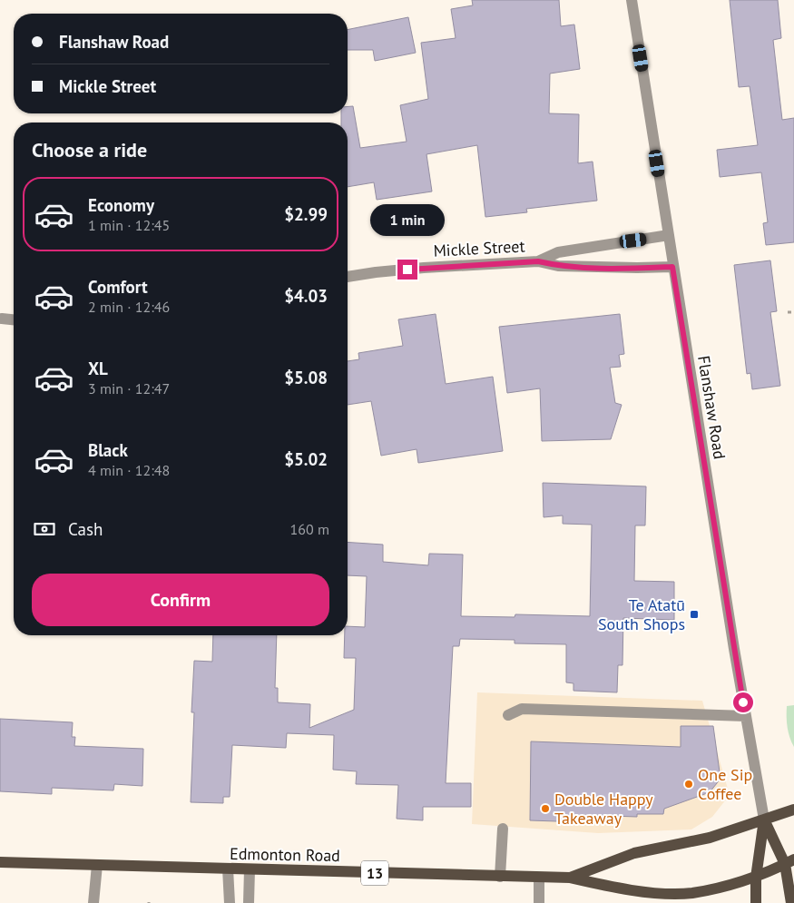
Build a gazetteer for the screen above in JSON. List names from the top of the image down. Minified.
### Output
{"streets":{"main road":["Edmonton Road","13"],"street":["Mickle Street","Flanshaw Road"]},"crossings":[["Mickle Street","Flanshaw Road"],["Flanshaw Road","Edmonton Road"],["Flanshaw Road","13"],["Edmonton Road","13"]],"places":{"transit":["Te Atatū South Shops"],"other":["One Sip Coffee","Double Happy Takeaway"]},"page":{"banner":["Flanshaw Road","Mickle Street"],"heading":"Choose a ride","list":[{"name":"Economy","note":"1 min · 12:45","value":"$2.99"},{"name":"Comfort","note":"2 min · 12:46","value":"$4.03"},{"name":"XL","note":"3 min · 12:47","value":"$5.08"},{"name":"Black","note":"4 min · 12:48","value":"$5.02"}],"bubble":"1 min","pay":["Cash","160 m"],"buttons":"Confirm"}}
